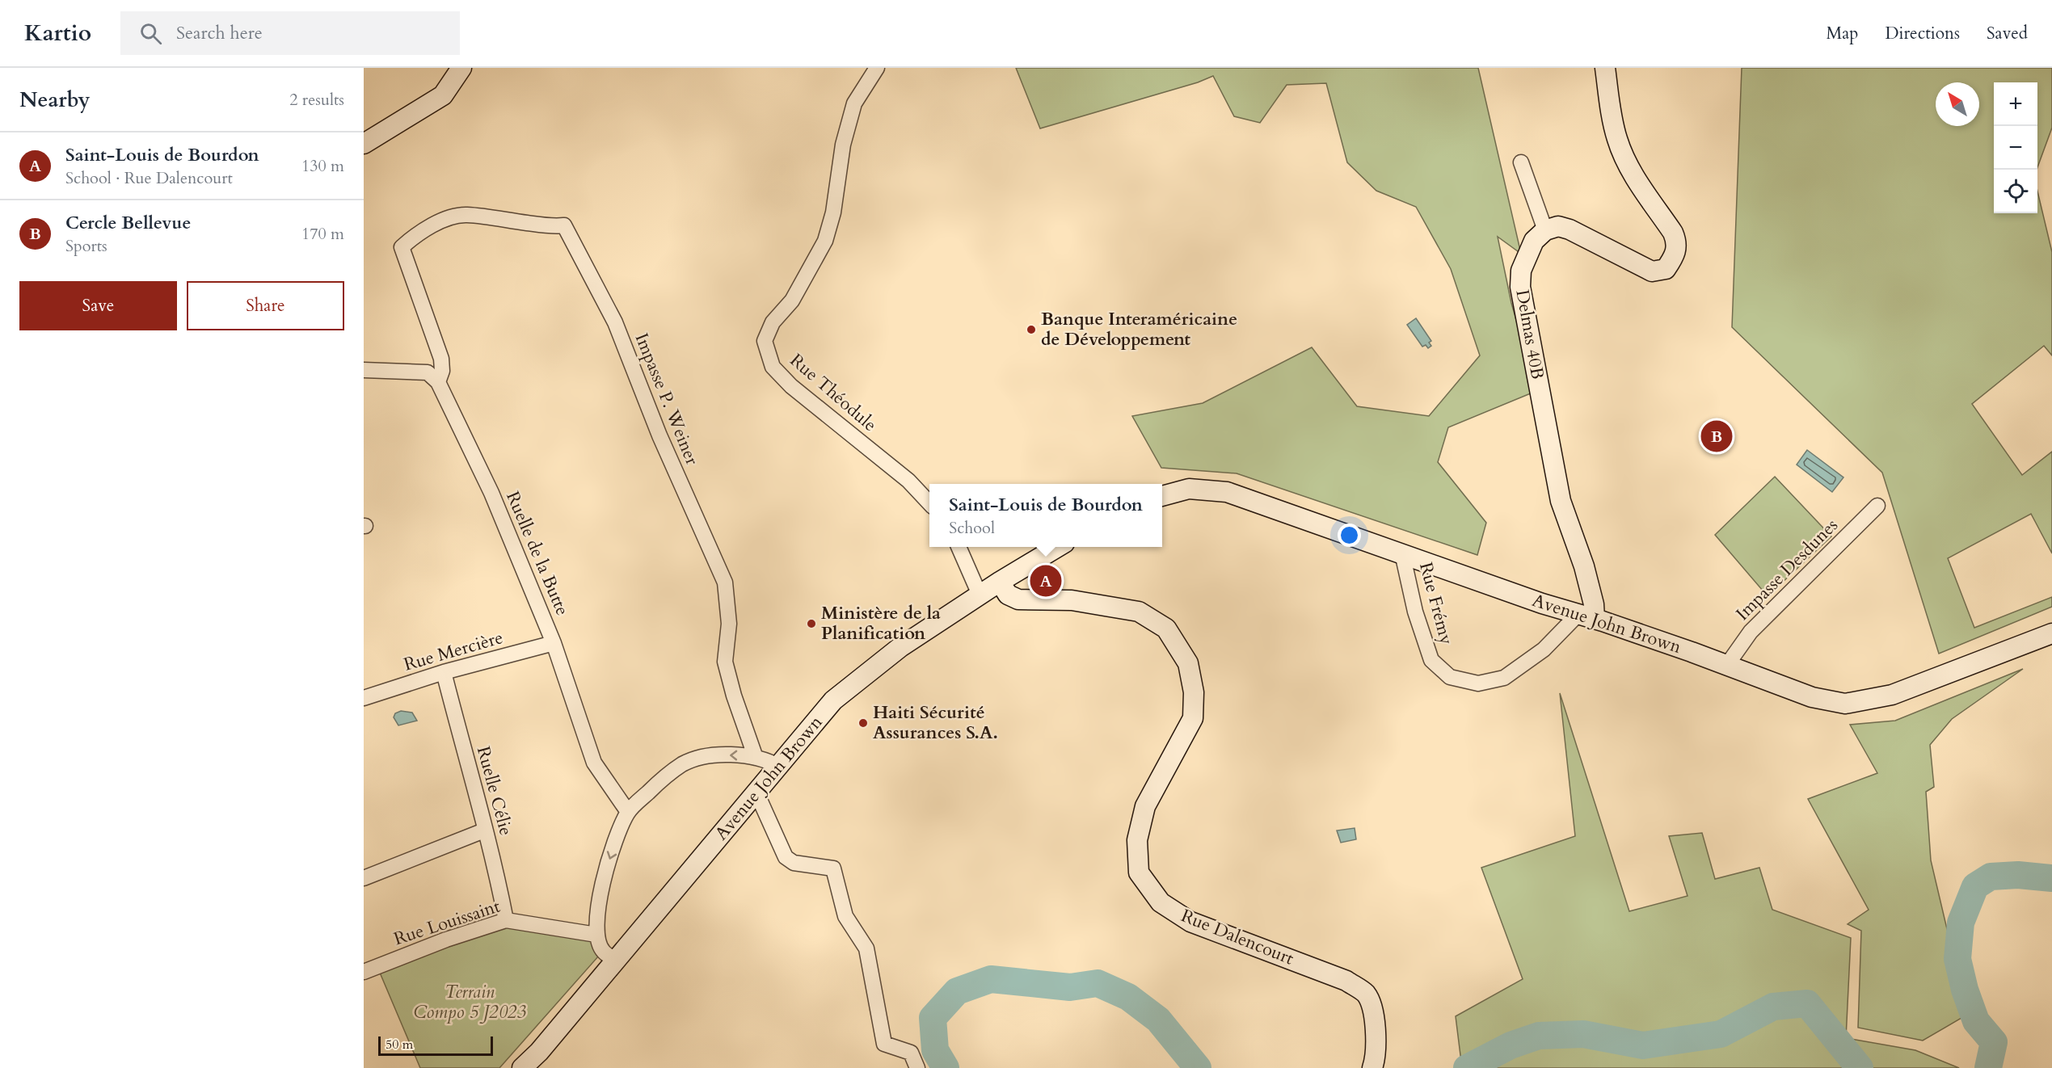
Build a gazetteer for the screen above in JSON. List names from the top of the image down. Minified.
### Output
{"streets":{"main road":["Delmas 40B","Avenue John Brown","Rue Dalencourt"],"street":["Rue Théodule","Impasse P. Weiner","Ruelle de la Butte","Impasse Desdunes","Rue Frémy","Rue Mercière","Ruelle Célie","Rue Louissaint"]},"crossings":[["Delmas 40B","Rue Frémy"],["Delmas 40B","Avenue John Brown"],["Impasse P. Weiner","Ruelle de la Butte"],["Ruelle de la Butte","Rue Mercière"],["Impasse Desdunes","Avenue John Brown"],["Rue Frémy","Avenue John Brown"],["Avenue John Brown","Rue Dalencourt"],["Rue Mercière","Ruelle Célie"],["Ruelle Célie","Rue Louissaint"]],"parks":["Terrain Compo 5 J2023"],"places":["Banque Interaméricaine de Développement","Ministère de la Planification","Haiti Sécurité Assurances S.A."],"scale_bar":"50 m","north":"top left","page":{"header":"Kartio","search":"Search here","nav":["Map","Directions","Saved"],"heading":["Nearby","2 results"],"map_buttons":["+","−"],"list":[{"mark":"A","name":"Saint-Louis de Bourdon","note":"School · Rue Dalencourt","value":"130 m"},{"mark":"B","name":"Cercle Bellevue","note":"Sports","value":"170 m"}],"buttons":["Save","Share"],"pins":["B","A"],"popup":["Saint-Louis de Bourdon","School"],"scale":"50 m"}}
